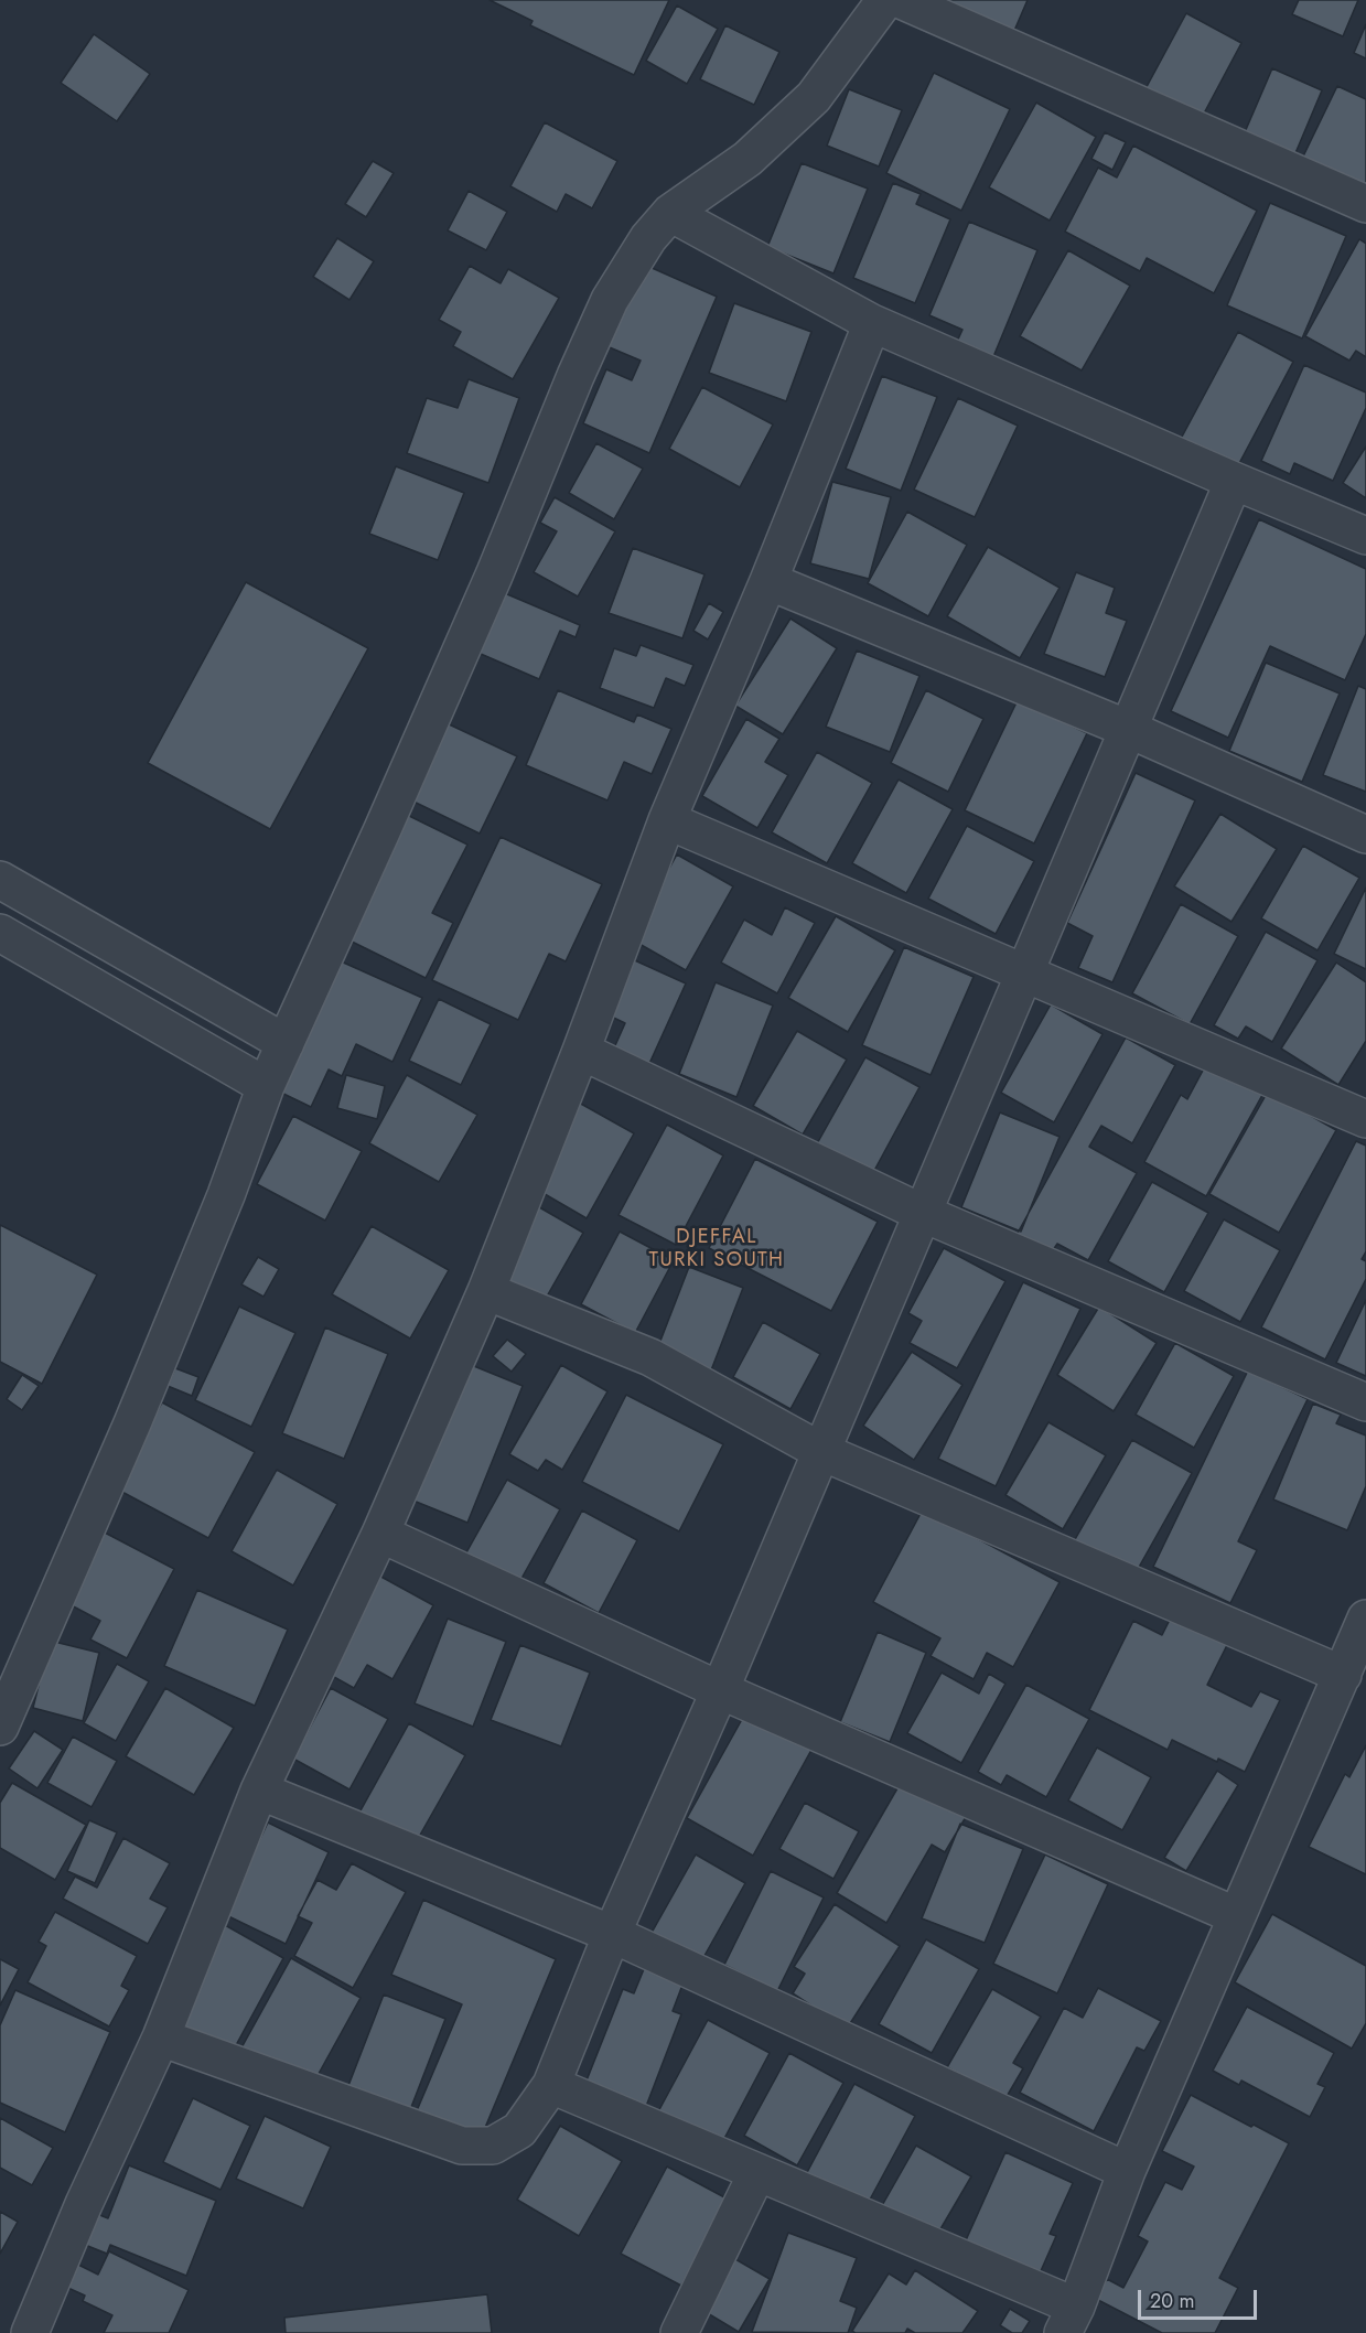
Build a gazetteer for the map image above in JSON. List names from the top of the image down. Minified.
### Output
{"districts":["DJEFFAL TURKI SOUTH"],"scale_bar":"20 m"}
